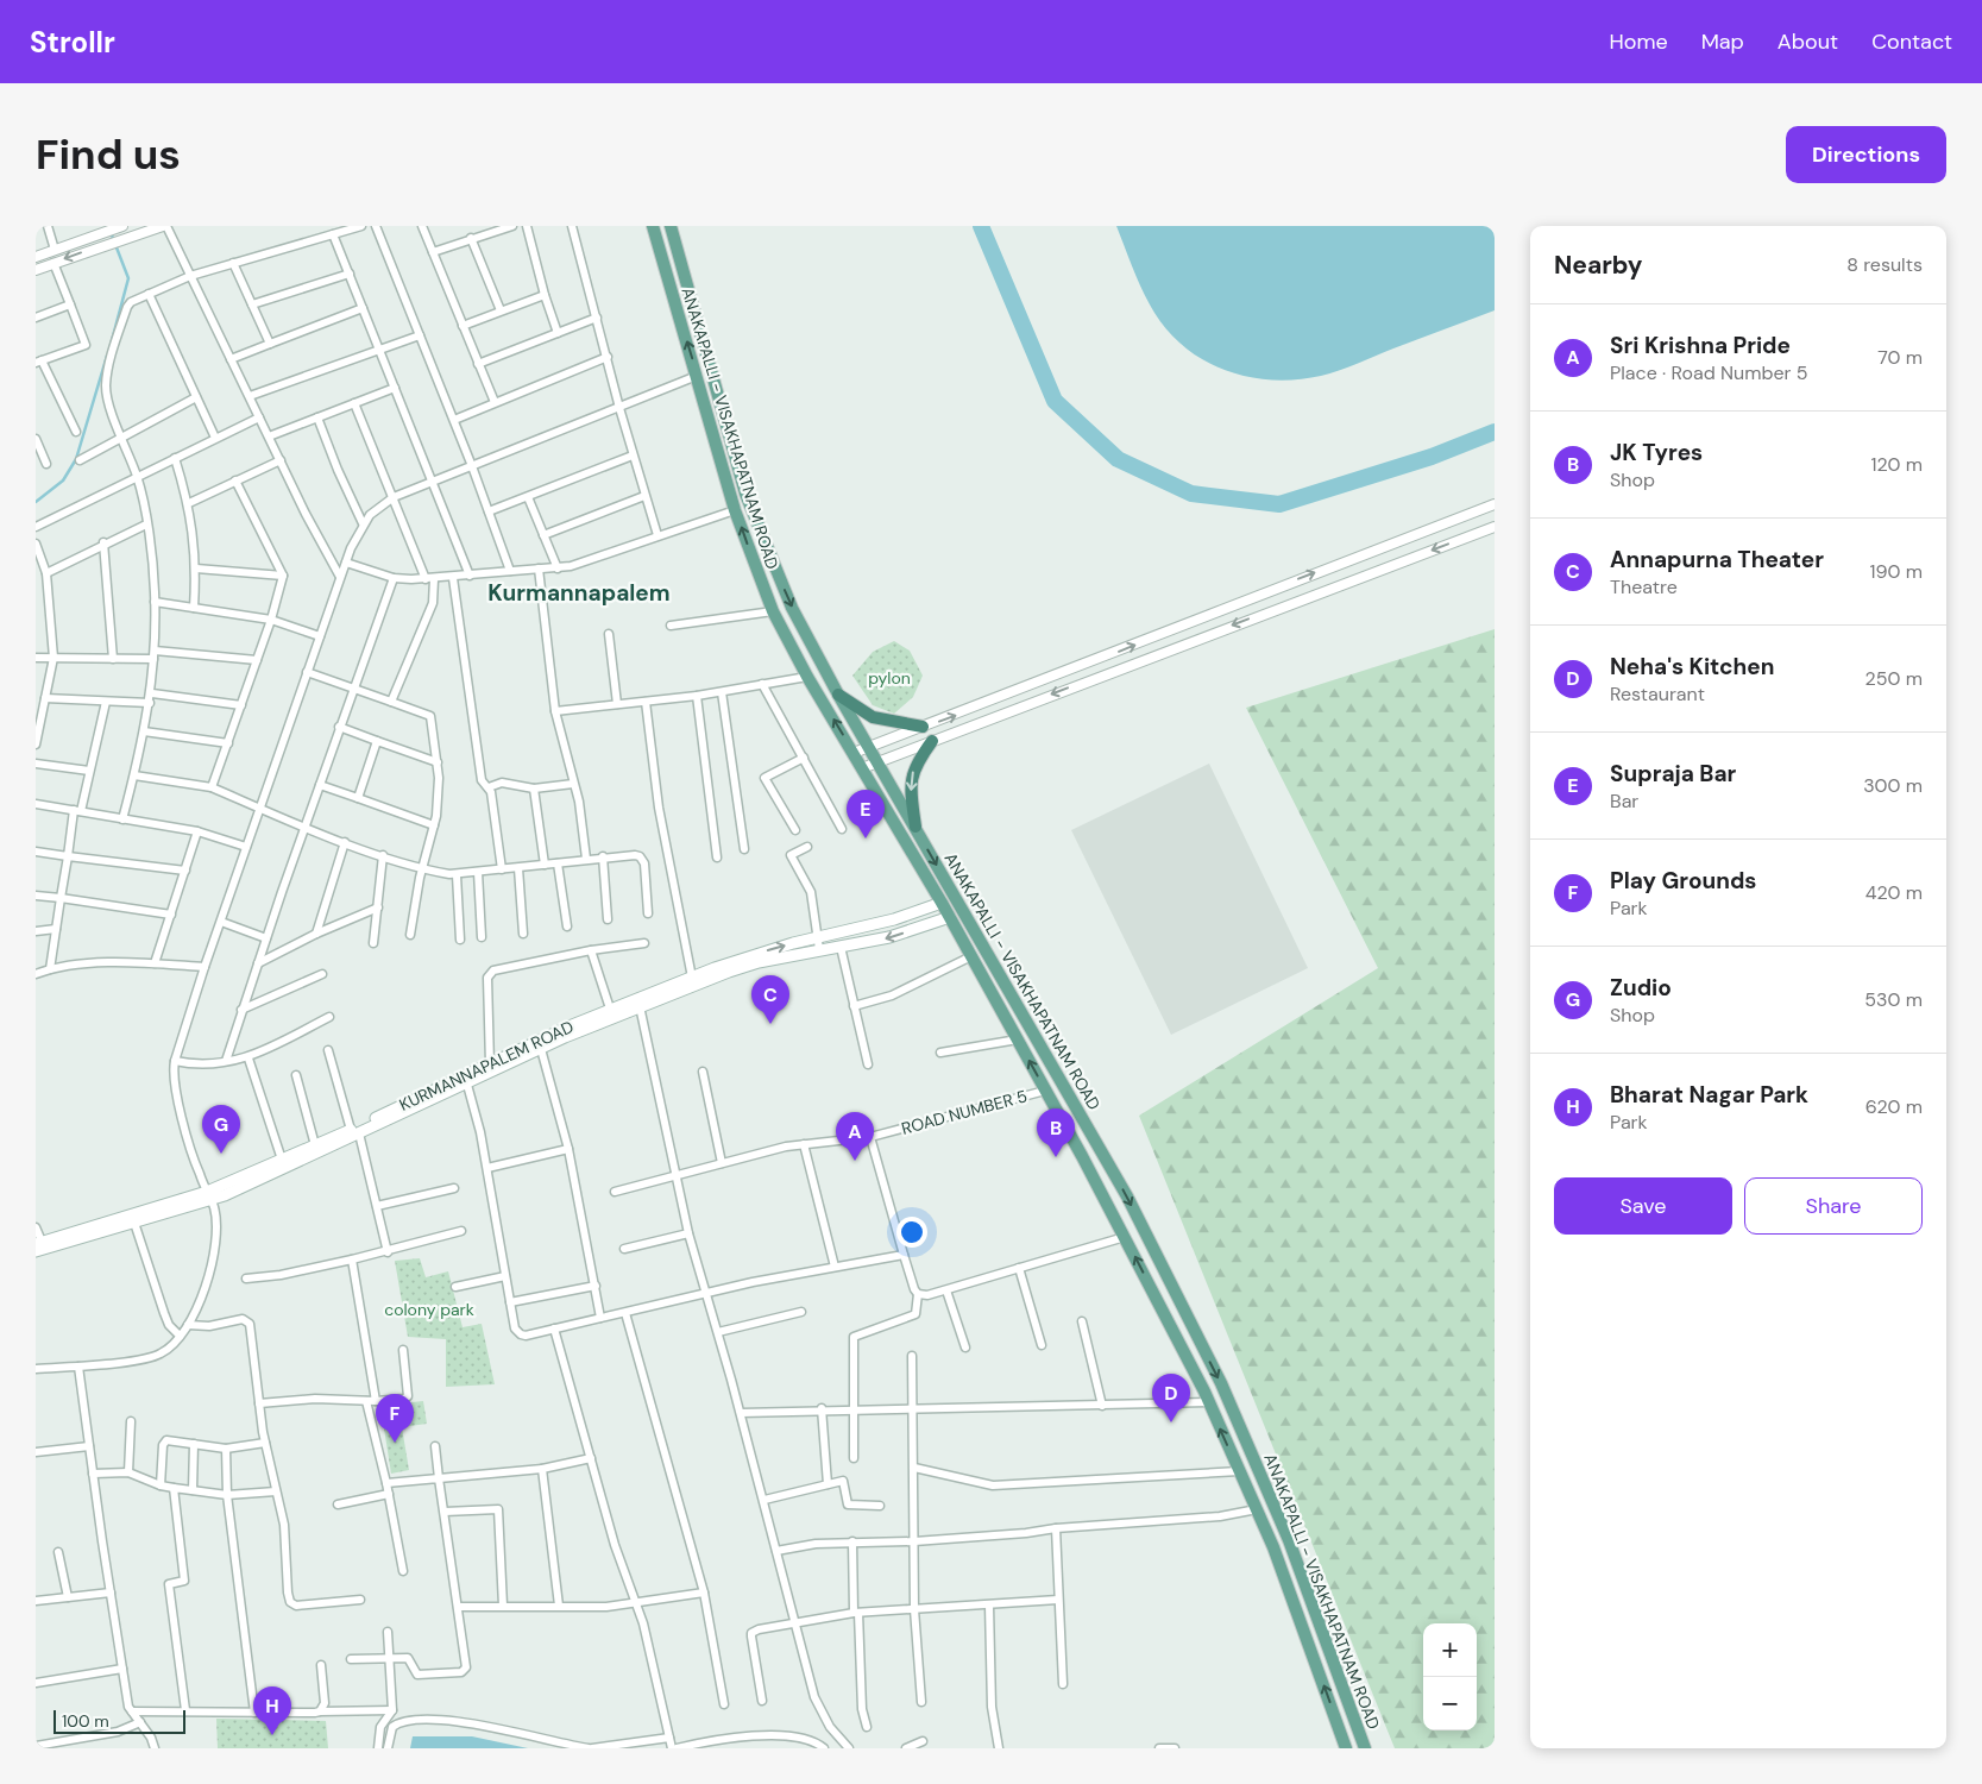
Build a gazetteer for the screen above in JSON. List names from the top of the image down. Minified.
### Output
{"streets":{"main road":["ANAKAPALLI - VISAKHAPATNAM ROAD","KURMANNAPALEM ROAD"],"street":["ROAD NUMBER 5"]},"crossings":[["ANAKAPALLI - VISAKHAPATNAM ROAD","KURMANNAPALEM ROAD"],["ANAKAPALLI - VISAKHAPATNAM ROAD","ROAD NUMBER 5"]],"districts":["Kurmannapalem"],"parks":["pylon","colony park"],"scale_bar":"100 m","page":{"header":"Strollr","nav":["Home","Map","About","Contact"],"buttons":["Directions",["Save","Share"]],"title":"Find us","heading":["Nearby","8 results"],"list":[{"mark":"A","name":"Sri Krishna Pride","note":"Place · Road Number 5","value":"70 m"},{"mark":"B","name":"JK Tyres","note":"Shop","value":"120 m"},{"mark":"C","name":"Annapurna Theater","note":"Theatre","value":"190 m"},{"mark":"D","name":"Neha's Kitchen","note":"Restaurant","value":"250 m"},{"mark":"E","name":"Supraja Bar","note":"Bar","value":"300 m"},{"mark":"F","name":"Play Grounds","note":"Park","value":"420 m"},{"mark":"G","name":"Zudio","note":"Shop","value":"530 m"},{"mark":"H","name":"Bharat Nagar Park","note":"Park","value":"620 m"}],"pins":["E","C","G","B","A","D","F","H"],"map_buttons":["+","−"],"scale":"100 m"}}
